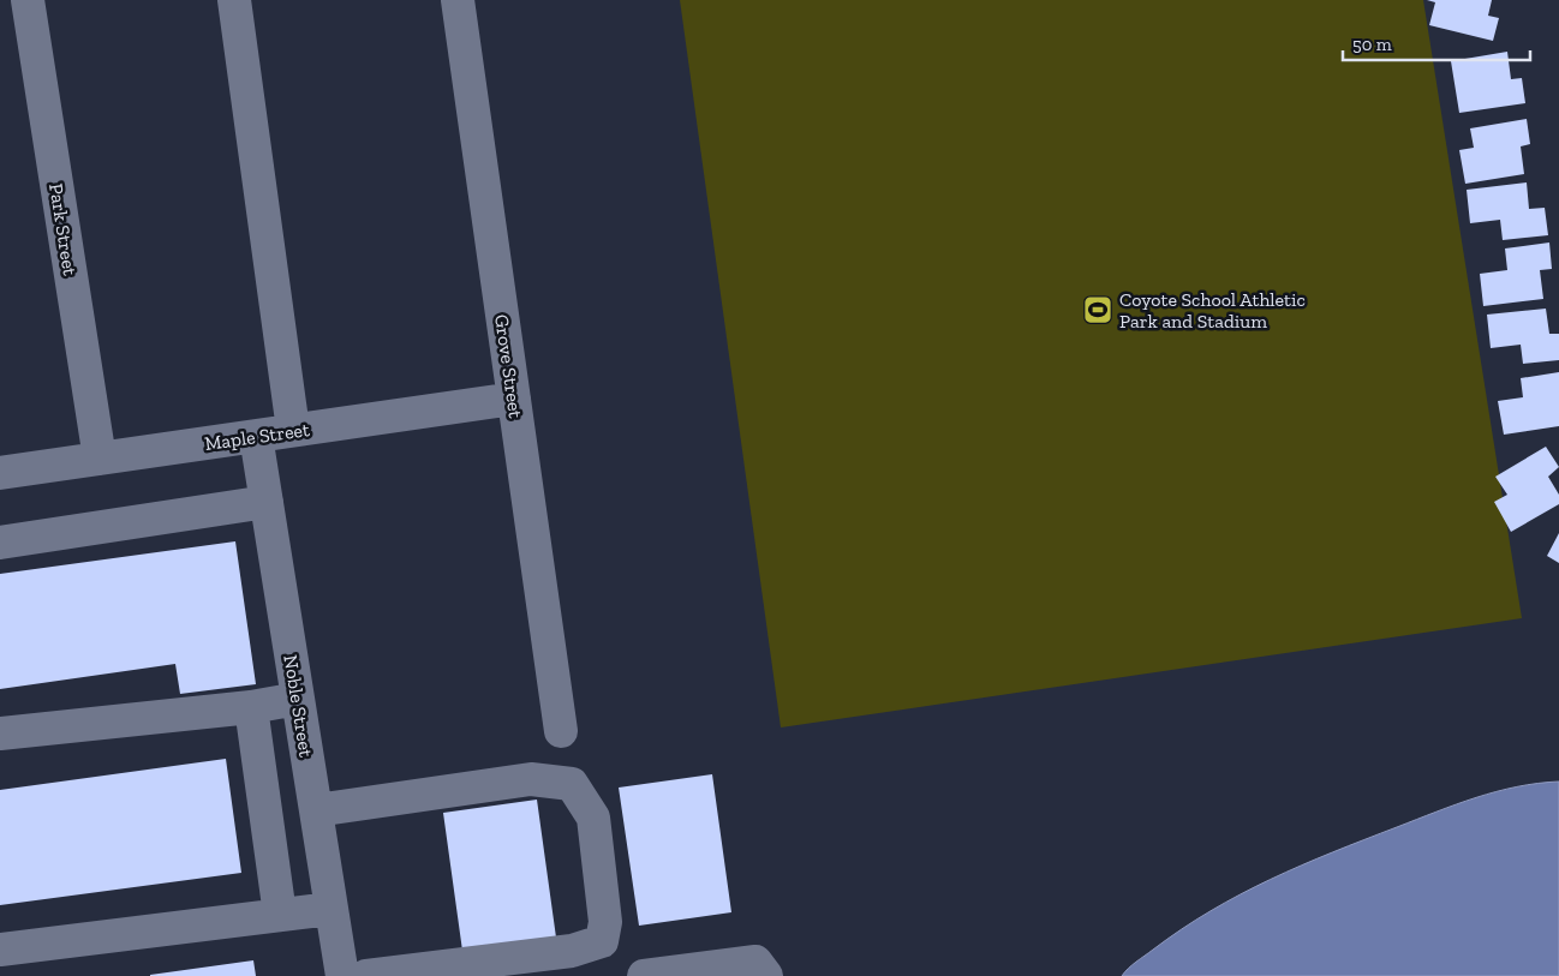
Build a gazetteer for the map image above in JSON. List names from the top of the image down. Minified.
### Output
{"streets":{"street":["Park Street","Grove Street","Maple Street","Noble Street"]},"crossings":[["Park Street","Maple Street"],["Grove Street","Maple Street"],["Maple Street","Noble Street"]],"places":{"sports":["Coyote School Athletic Park and Stadium"]},"scale_bar":"50 m"}
